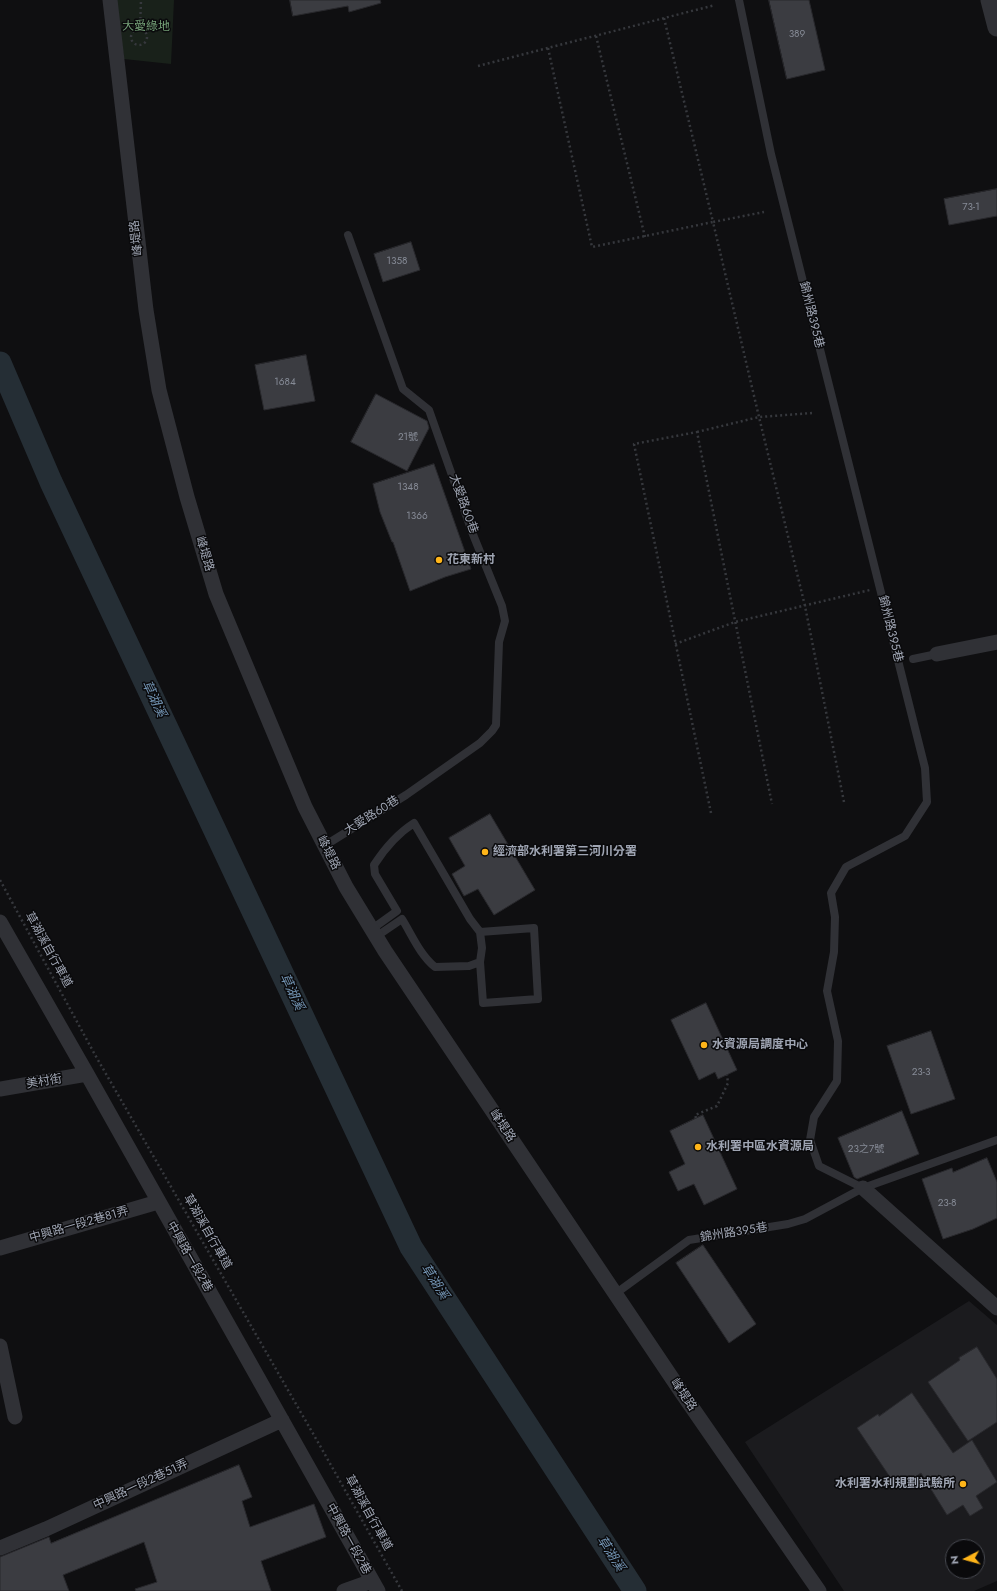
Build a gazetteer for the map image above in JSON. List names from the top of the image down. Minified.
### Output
{"streets":{"street":["峰堤路","錦州路395巷","美村街","中興路一段2巷81弄","中興路一段2巷","中興路一段2巷51弄"],"lane":["大愛路60巷"],"path":["草湖溪自行車道"]},"crossings":[["峰堤路","錦州路395巷"],["峰堤路","大愛路60巷"],["美村街","中興路一段2巷"],["中興路一段2巷81弄","中興路一段2巷"],["中興路一段2巷","中興路一段2巷51弄"]],"water":["草湖溪"],"parks":["大愛綠地"],"places":["花東新村","經濟部水利署第三河川分署","水資源局調度中心","水利署中區水資源局","水利署水利規劃試驗所"],"house_numbers":["389","73-1","1358","1684","21號","1348","1366","23-3","23之7號","23-8"],"north":"left"}
